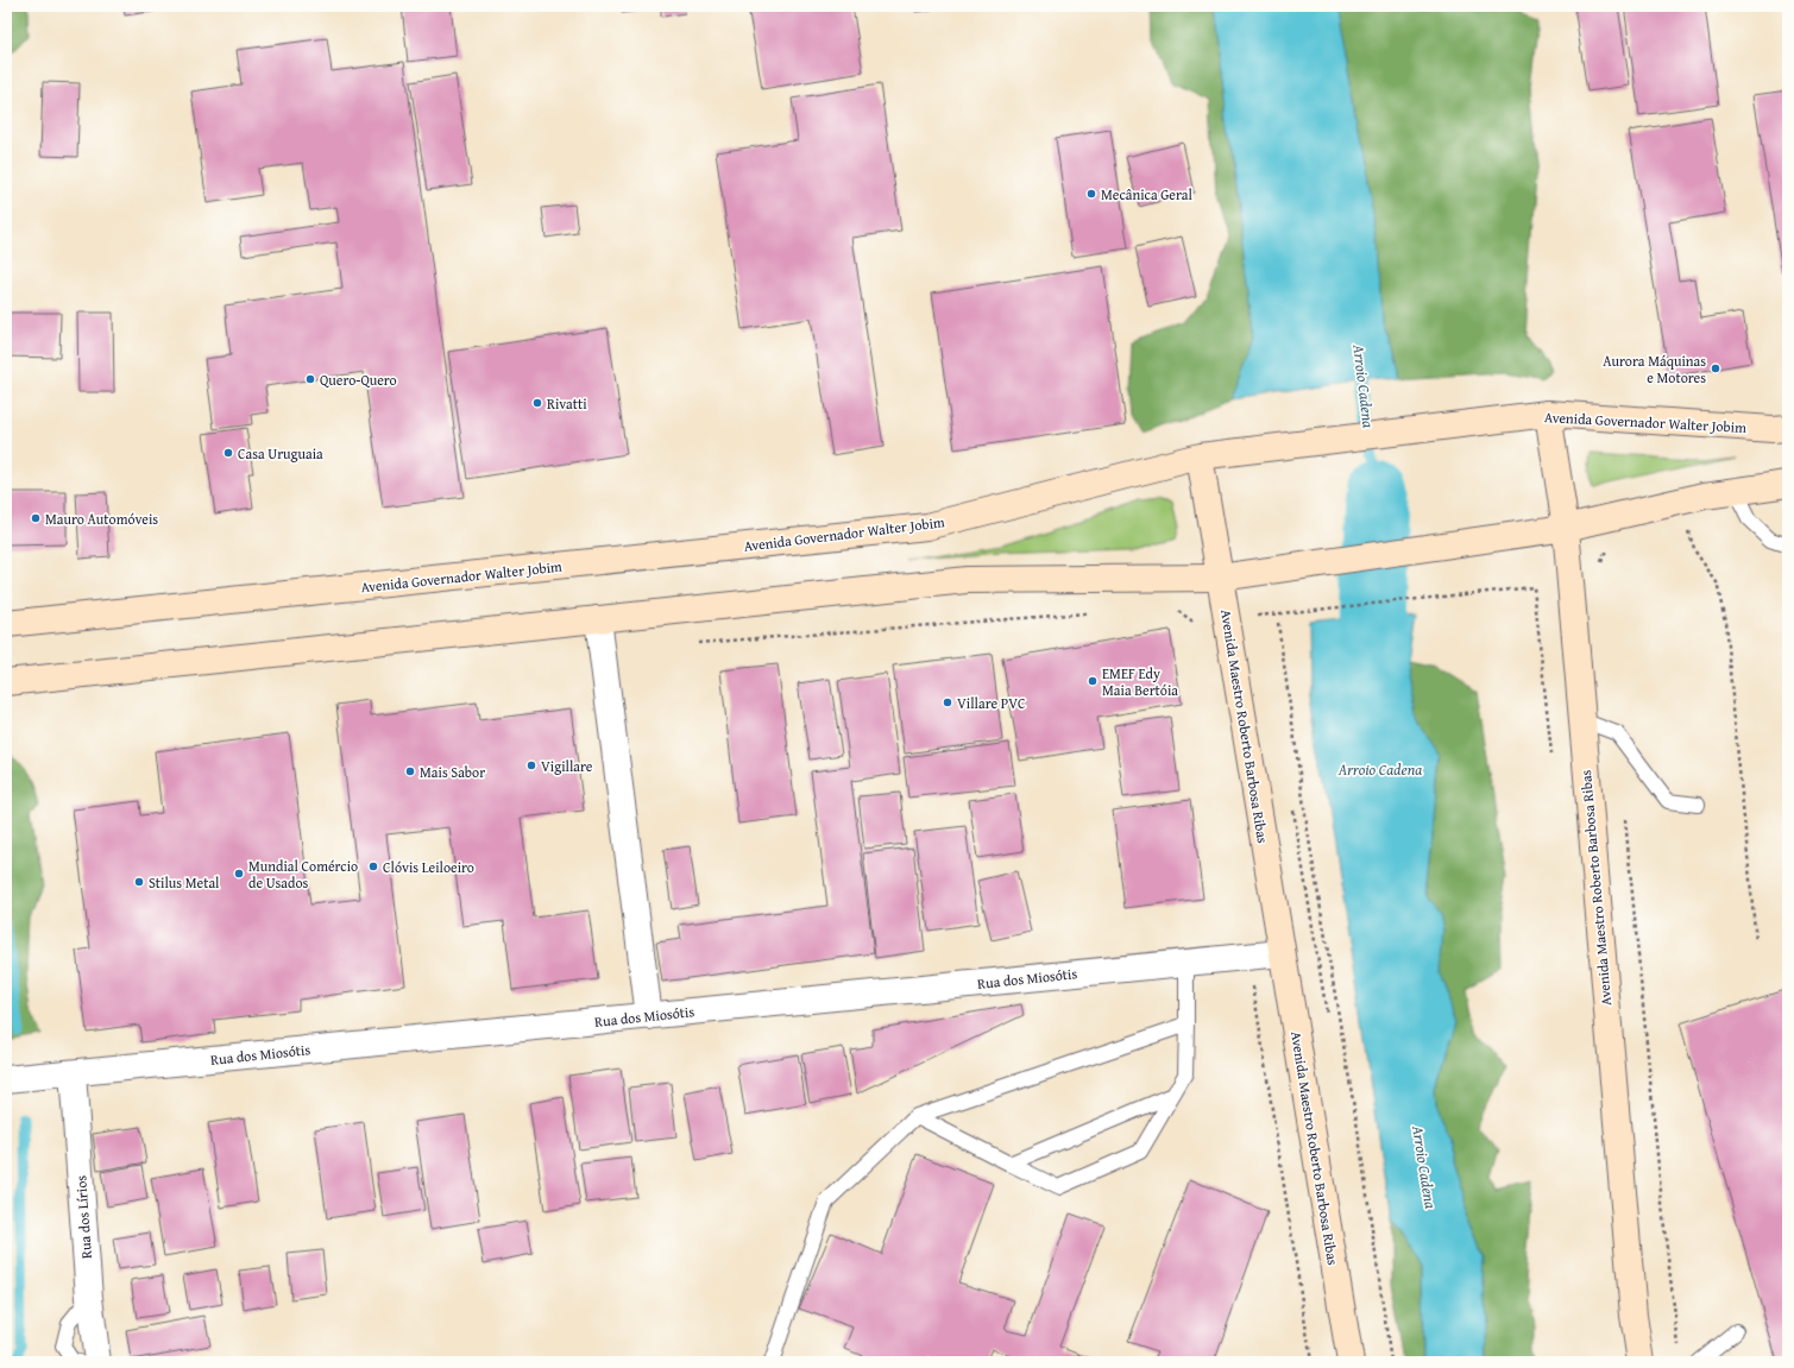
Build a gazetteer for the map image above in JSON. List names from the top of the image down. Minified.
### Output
{"streets":{"main road":["Avenida Governador Walter Jobim","Avenida Maestro Roberto Barbosa Ribas"],"street":["Rua dos Miosótis","Rua dos Lírios"]},"crossings":[["Avenida Governador Walter Jobim","Avenida Maestro Roberto Barbosa Ribas"],["Avenida Maestro Roberto Barbosa Ribas","Rua dos Miosótis"],["Rua dos Miosótis","Rua dos Lírios"]],"water":["Arroio Cadena"],"places":["Mecânica Geral","Aurora Máquinas e Motores","Quero-Quero","Rivatti","Casa Uruguaia","Mauro Automóveis","EMEF Edy Maia Bertóia","Villare PVC","Vigillare","Mais Sabor","Clóvis Leiloeiro","Mundial Comércio de Usados","Stilus Metal"]}
